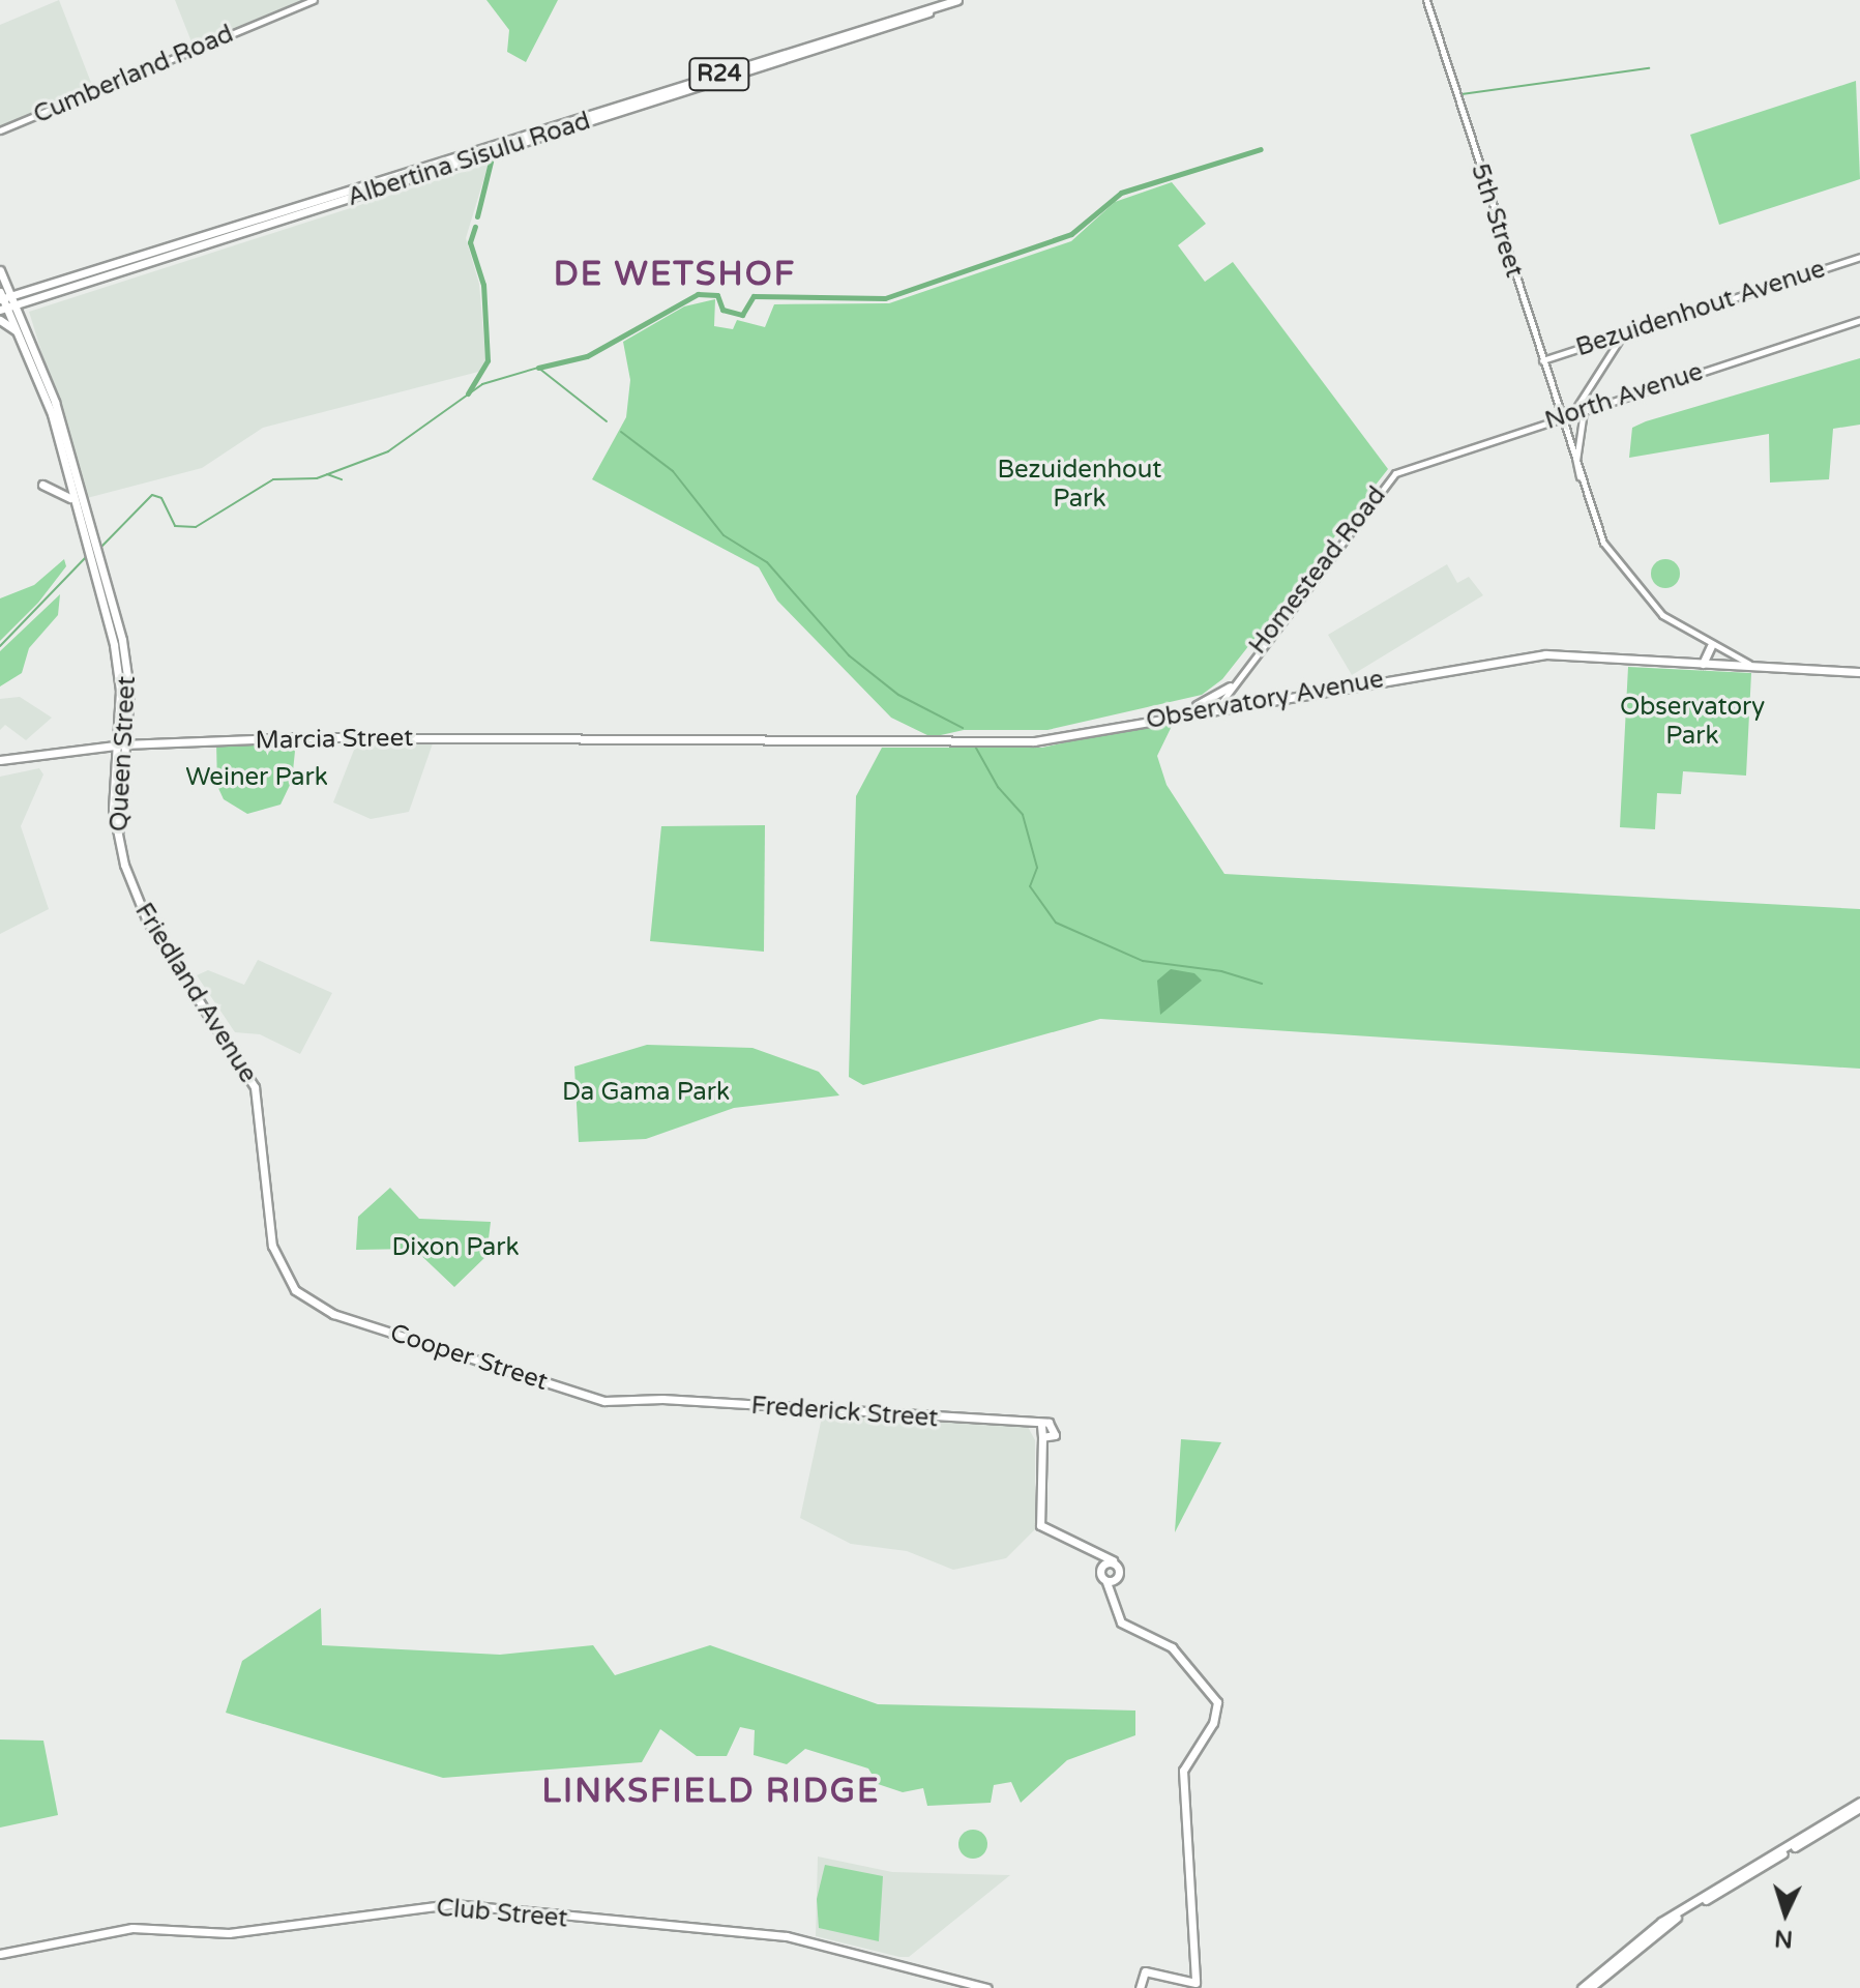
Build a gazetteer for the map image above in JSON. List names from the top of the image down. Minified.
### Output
{"streets":{"main road":["R24","Albertina Sisulu Road","Observatory Avenue","Marcia Street","Queen Street","Friedland Avenue","Cooper Street","Frederick Street","Club Street"],"street":["Cumberland Road","5th Street","Bezuidenhout Avenue","North Avenue","Homestead Road"]},"crossings":[["Albertina Sisulu Road","Queen Street"],["5th Street","Bezuidenhout Avenue"],["5th Street","North Avenue"],["North Avenue","Homestead Road"],["Homestead Road","Observatory Avenue"],["Observatory Avenue","Marcia Street"],["Marcia Street","Queen Street"],["Queen Street","Friedland Avenue"],["Friedland Avenue","Cooper Street"],["Cooper Street","Frederick Street"]],"districts":["DE WETSHOF","LINKSFIELD RIDGE"],"parks":["Bezuidenhout Park","Observatory Park","Weiner Park","Da Gama Park","Dixon Park"],"north":"bottom"}
